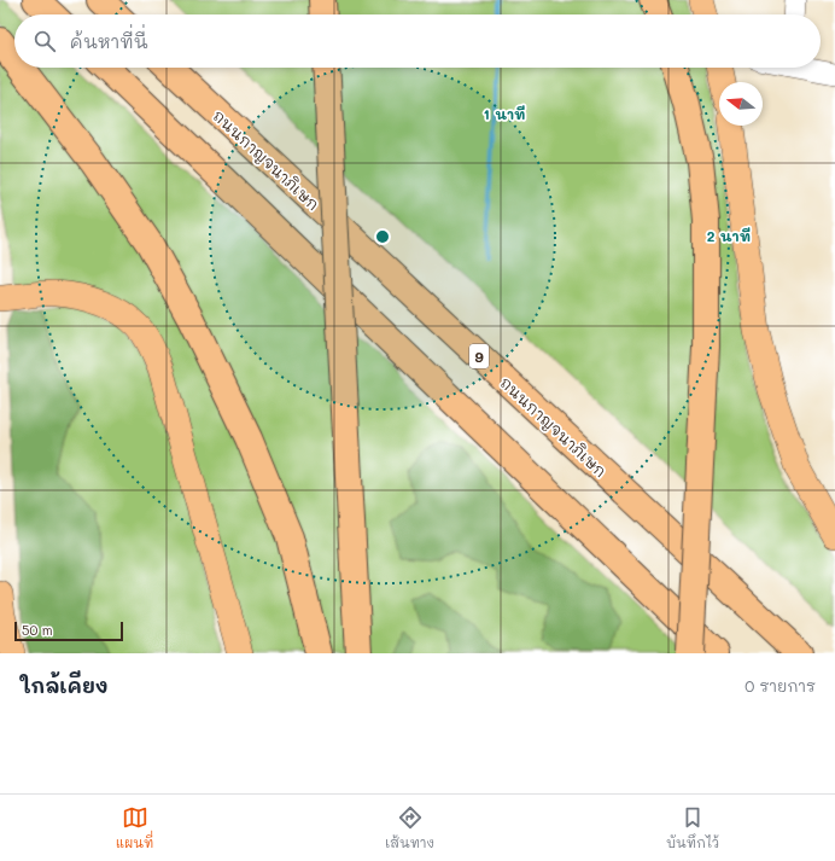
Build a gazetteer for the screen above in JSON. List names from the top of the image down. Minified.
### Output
{"streets":{"highway":["ถนนกาญจนาภิเษก","9"]},"scale_bar":"50 m","north":"left","page":{"search":"ค้นหาที่นี่","scale":"50 m","heading":["ใกล้เคียง","0 รายการ"],"nav":["แผนที่","เส้นทาง","บันทึกไว้"]},"rings":["1 นาที","2 นาที"]}
